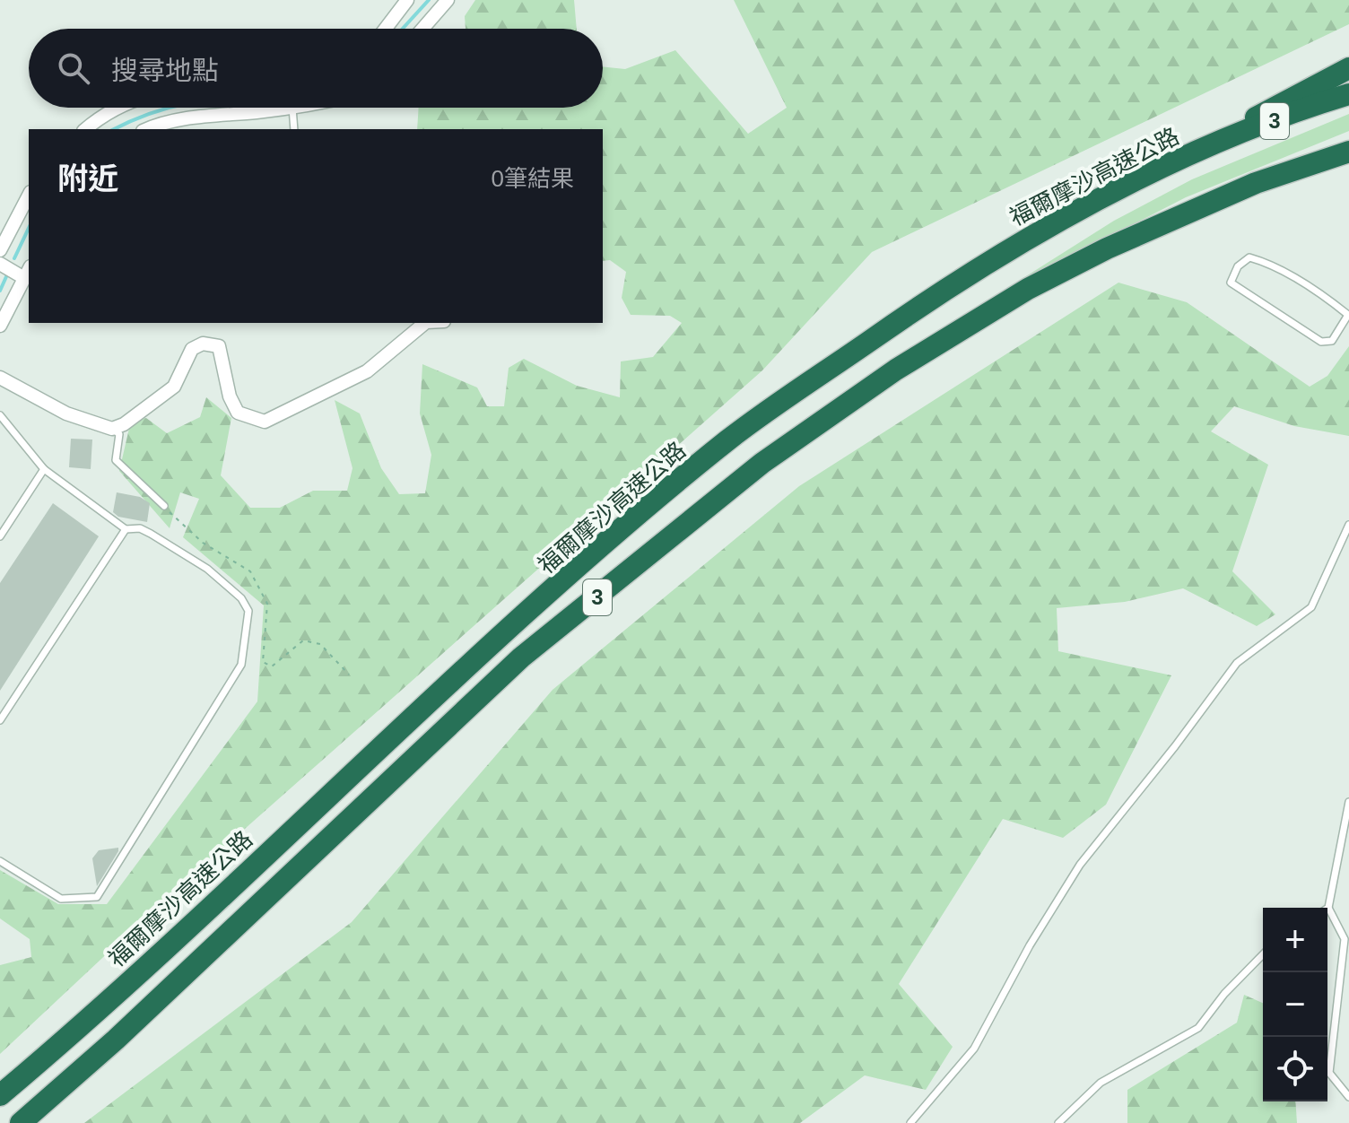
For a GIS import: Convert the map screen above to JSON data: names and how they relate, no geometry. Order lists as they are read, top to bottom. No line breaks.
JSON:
{"streets":{"highway":["3","福爾摩沙高速公路"]},"page":{"search":"搜尋地點","heading":["附近","0筆結果"],"map_buttons":["+","−"]}}
